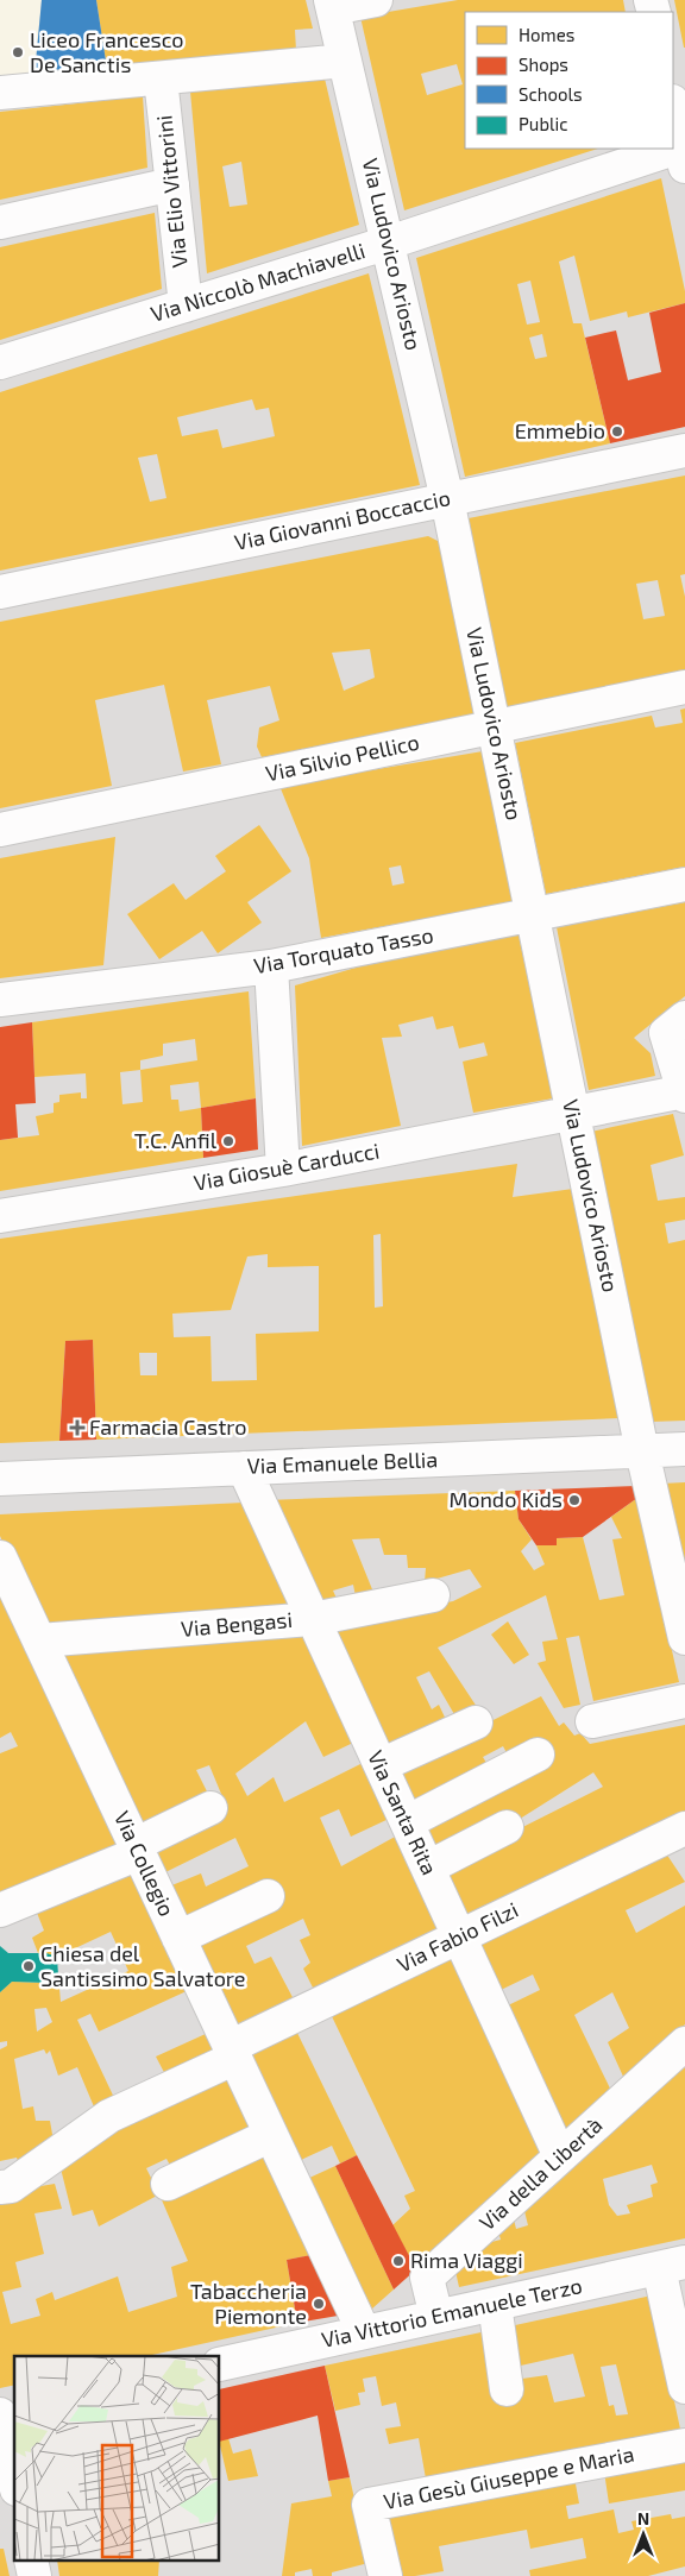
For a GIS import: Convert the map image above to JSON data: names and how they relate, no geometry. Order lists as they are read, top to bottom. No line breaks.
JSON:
{"streets":{"street":["Via Elio Vittorini","Via Ludovico Ariosto","Via Niccolò Machiavelli","Via Giovanni Boccaccio","Via Silvio Pellico","Via Torquato Tasso","Via Giosuè Carducci","Via Emanuele Bellia","Via Bengasi","Via Santa Rita","Via Collegio","Via Fabio Filzi","Via della Libertà","Via Vittorio Emanuele Terzo","Via Gesù Giuseppe e Maria"]},"crossings":[["Via Elio Vittorini","Via Niccolò Machiavelli"],["Via Ludovico Ariosto","Via Niccolò Machiavelli"],["Via Ludovico Ariosto","Via Giovanni Boccaccio"],["Via Ludovico Ariosto","Via Silvio Pellico"],["Via Ludovico Ariosto","Via Torquato Tasso"],["Via Ludovico Ariosto","Via Giosuè Carducci"],["Via Ludovico Ariosto","Via Emanuele Bellia"],["Via Emanuele Bellia","Via Santa Rita"],["Via Bengasi","Via Santa Rita"],["Via Bengasi","Via Collegio"],["Via Santa Rita","Via Fabio Filzi"],["Via Santa Rita","Via della Libertà"],["Via Collegio","Via Fabio Filzi"],["Via Collegio","Via Vittorio Emanuele Terzo"],["Via della Libertà","Via Vittorio Emanuele Terzo"]],"places":{"other":["Liceo Francesco De Sanctis","Emmebio","T.C. Anfil","Mondo Kids","Chiesa del Santissimo Salvatore","Rima Viaggi","Tabaccheria Piemonte"],"health":["Farmacia Castro"]},"legend":["Homes","Shops","Schools","Public"],"north":"top"}
